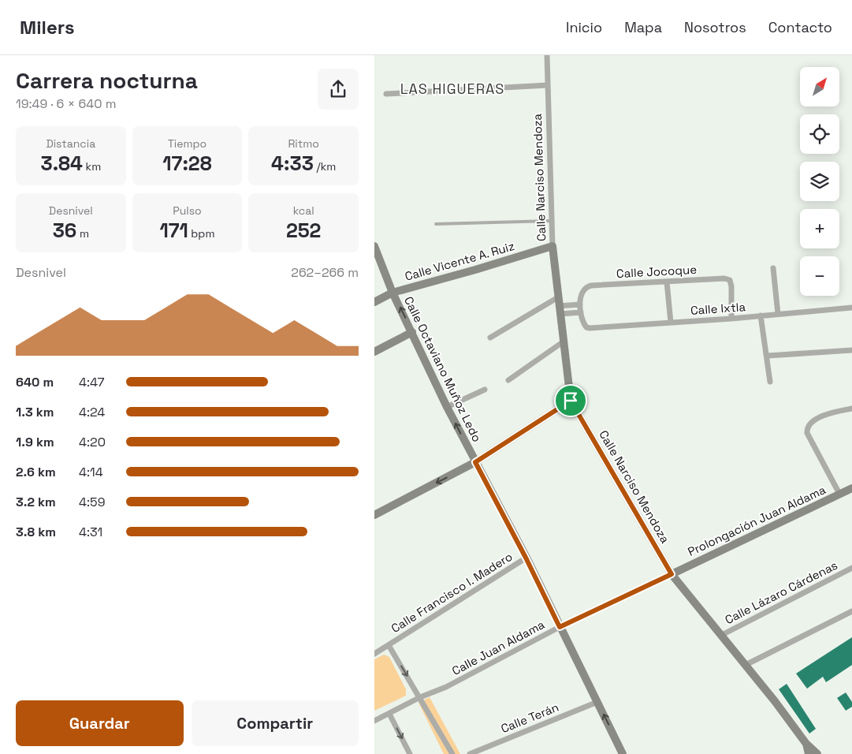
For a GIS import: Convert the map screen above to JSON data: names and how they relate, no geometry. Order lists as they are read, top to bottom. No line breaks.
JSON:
{"streets":{"street":["Calle Narciso Mendoza","Calle Vicente A. Ruiz","Calle Jocoque","Calle Ixtla","Calle Octaviano Muñoz Ledo","Prolongación Juan Aldama","Calle Francisco I. Madero","Calle Lázaro Cárdenas","Calle Juan Aldama","Calle Terán"]},"crossings":[["Calle Narciso Mendoza","Calle Vicente A. Ruiz"],["Calle Narciso Mendoza","Prolongación Juan Aldama"],["Calle Narciso Mendoza","Calle Lázaro Cárdenas"],["Calle Narciso Mendoza","Calle Juan Aldama"],["Calle Vicente A. Ruiz","Calle Octaviano Muñoz Ledo"],["Calle Jocoque","Calle Ixtla"],["Calle Octaviano Muñoz Ledo","Calle Francisco I. Madero"],["Calle Octaviano Muñoz Ledo","Calle Juan Aldama"],["Calle Octaviano Muñoz Ledo","Calle Terán"],["Prolongación Juan Aldama","Calle Juan Aldama"]],"districts":["LAS HIGUERAS"],"north":"top right","page":{"header":"Milers","nav":["Inicio","Mapa","Nosotros","Contacto"],"heading":["Carrera nocturna","19:49 · 6 × 640 m"],"map_buttons":["+","−"],"stats":[["Distancia","3.84 km"],["Tiempo","17:28"],["Ritmo","4:33 /km"],["Desnivel","36 m"],["Pulso","171 bpm"],["kcal","252"]],"chart":["Desnivel","262–266 m"],"list":[{"name":"640 m","note":"4:47"},{"name":"1.3 km","note":"4:24"},{"name":"1.9 km","note":"4:20"},{"name":"2.6 km","note":"4:14"},{"name":"3.2 km","note":"4:59"},{"name":"3.8 km","note":"4:31"}],"buttons":["Guardar","Compartir"]}}
